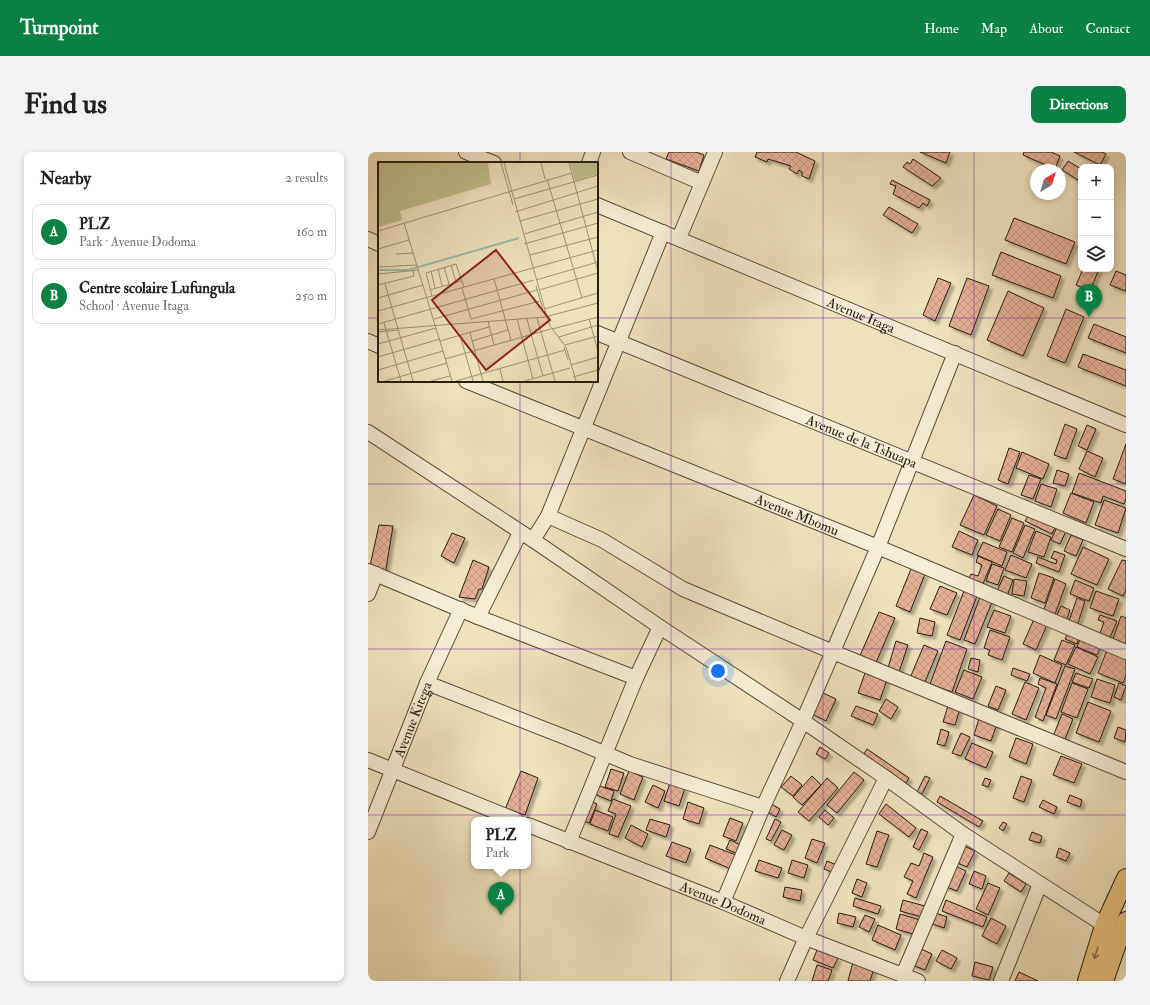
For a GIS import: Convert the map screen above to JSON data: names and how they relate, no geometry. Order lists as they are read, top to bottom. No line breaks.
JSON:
{"streets":{"street":["Avenue Itaga","Avenue de la Tshuapa","Avenue Mbomu","Avenue Kitega","Avenue Dodoma"]},"north":"top right","page":{"header":"Turnpoint","nav":["Home","Map","About","Contact"],"buttons":"Directions","title":"Find us","heading":["Nearby","2 results"],"map_buttons":["+","−"],"list":[{"mark":"A","name":"PLZ","note":"Park · Avenue Dodoma","value":"160 m"},{"mark":"B","name":"Centre scolaire Lufungula","note":"School · Avenue Itaga","value":"250 m"}],"pins":["B","A"],"popup":["PLZ","Park"]}}
